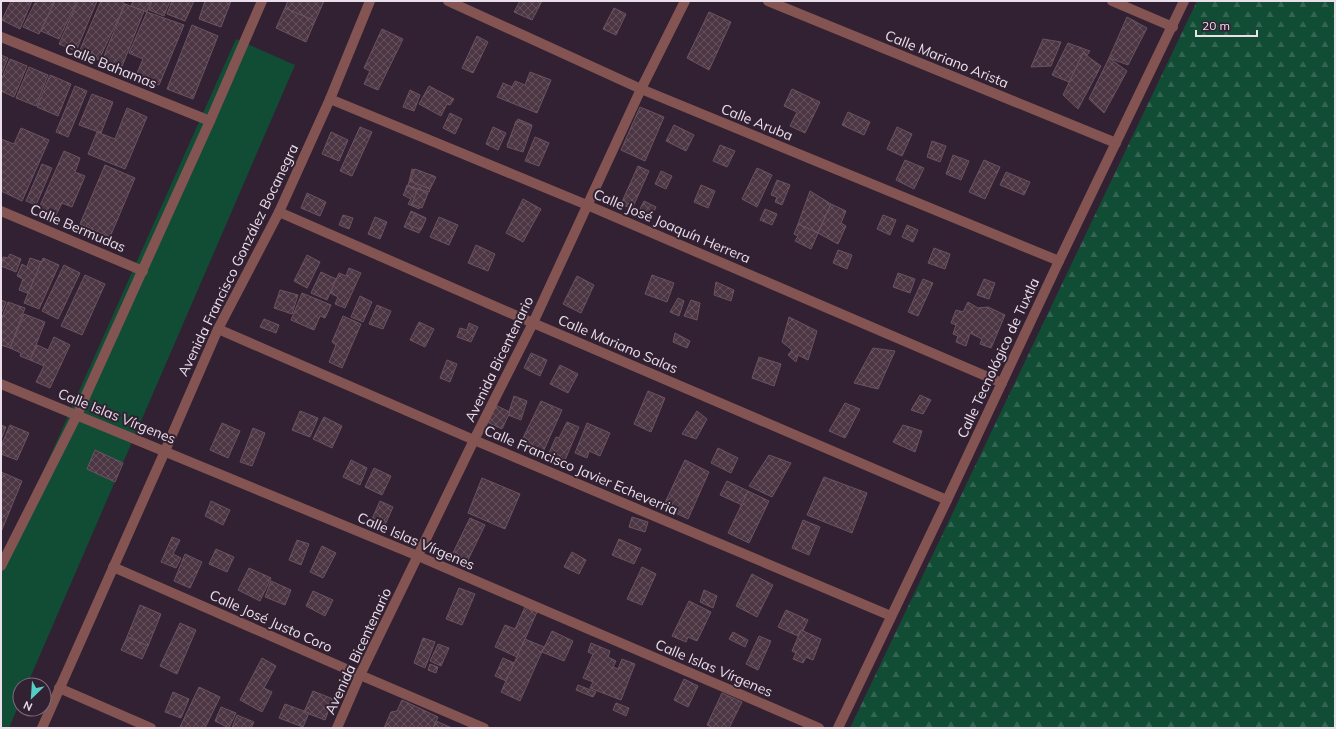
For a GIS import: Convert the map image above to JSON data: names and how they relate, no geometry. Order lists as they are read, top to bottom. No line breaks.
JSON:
{"streets":{"street":["Calle Mariano Arista","Calle Bahamas","Calle Aruba","Calle José Joaquín Herrera","Calle Bermudas","Avenida Francisco González Bocanegra","Calle Mariano Salas","Calle Tecnológico de Tuxtla","Avenida Bicentenario","Calle Islas Vírgenes","Calle Francisco Javier Echeverria","Calle José Justo Coro"]},"crossings":[["Calle Mariano Arista","Calle Tecnológico de Tuxtla"],["Calle Aruba","Calle Tecnológico de Tuxtla"],["Calle Aruba","Avenida Bicentenario"],["Calle José Joaquín Herrera","Avenida Francisco González Bocanegra"],["Calle José Joaquín Herrera","Calle Tecnológico de Tuxtla"],["Calle José Joaquín Herrera","Avenida Bicentenario"],["Avenida Francisco González Bocanegra","Calle Mariano Salas"],["Avenida Francisco González Bocanegra","Calle Islas Vírgenes"],["Avenida Francisco González Bocanegra","Calle Francisco Javier Echeverria"],["Avenida Francisco González Bocanegra","Calle José Justo Coro"],["Calle Mariano Salas","Calle Tecnológico de Tuxtla"],["Calle Mariano Salas","Avenida Bicentenario"],["Calle Tecnológico de Tuxtla","Calle Francisco Javier Echeverria"],["Avenida Bicentenario","Calle Islas Vírgenes"],["Avenida Bicentenario","Calle Francisco Javier Echeverria"],["Avenida Bicentenario","Calle José Justo Coro"]],"scale_bar":"20 m","north":"bottom left"}
